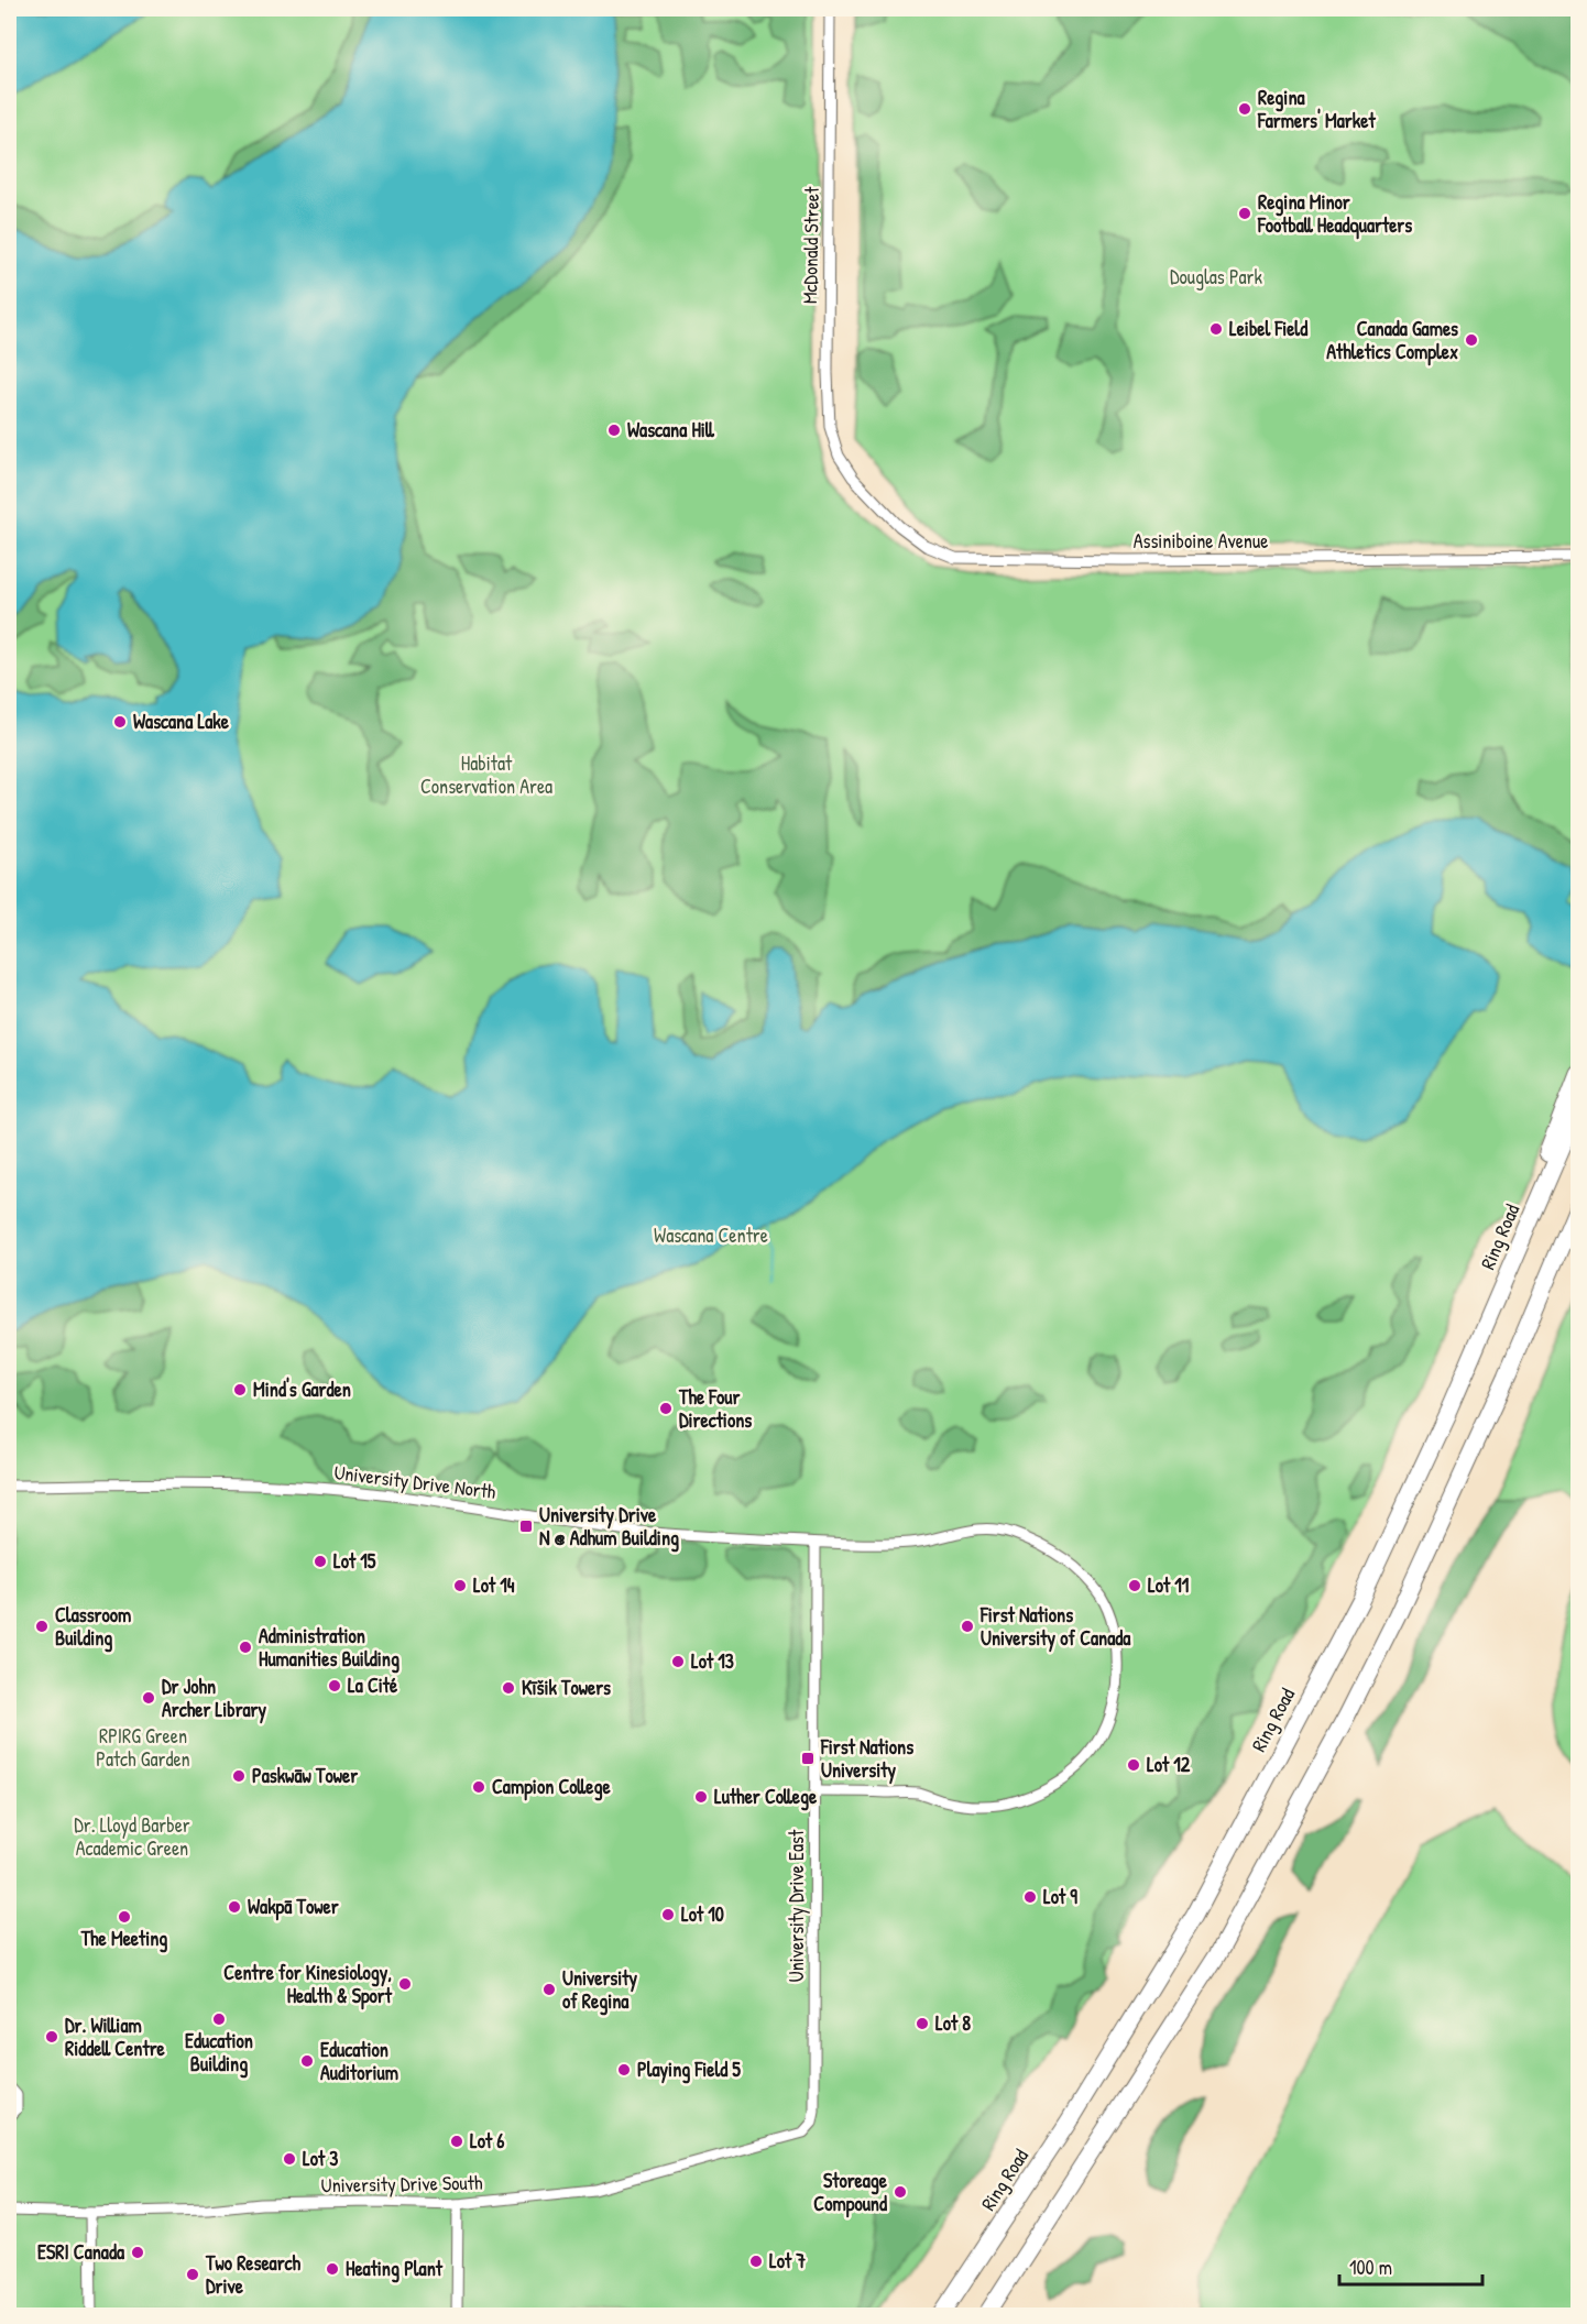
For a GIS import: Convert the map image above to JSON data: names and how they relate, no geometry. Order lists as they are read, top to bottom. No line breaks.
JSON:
{"streets":{"highway":["Ring Road"],"street":["McDonald Street","Assiniboine Avenue","University Drive North","University Drive East","University Drive South"]},"crossings":[["McDonald Street","Assiniboine Avenue"],["University Drive North","University Drive East"],["University Drive East","University Drive South"]],"parks":["Douglas Park","Habitat Conservation Area","Wascana Centre","RPIRG Green Patch Garden","Dr. Lloyd Barber Academic Green"],"places":{"other":["Regina Farmers' Market","Regina Minor Football Headquarters","Leibel Field","Canada Games Athletics Complex","Wascana Hill","Wascana Lake","Mind's Garden","The Four Directions","Lot 15","Lot 14","Lot 11","Classroom Building","First Nations University of Canada","Administration Humanities Building","Lot 13","La Cité","Kīšik Towers","Dr John Archer Library","Lot 12","Paskwāw Tower","Campion College","Luther College","Lot 9","Wakpā Tower","Lot 10","The Meeting","Centre for Kinesiology, Health & Sport","University of Regina","Education Building","Lot 8","Dr. William Riddell Centre","Education Auditorium","Playing Field 5","Lot 6","Lot 3","Storeage Compound","ESRI Canada","Lot 7","Heating Plant","Two Research Drive"],"transit":["University Drive N @ Adhum Building","First Nations University"]},"scale_bar":"100 m"}
